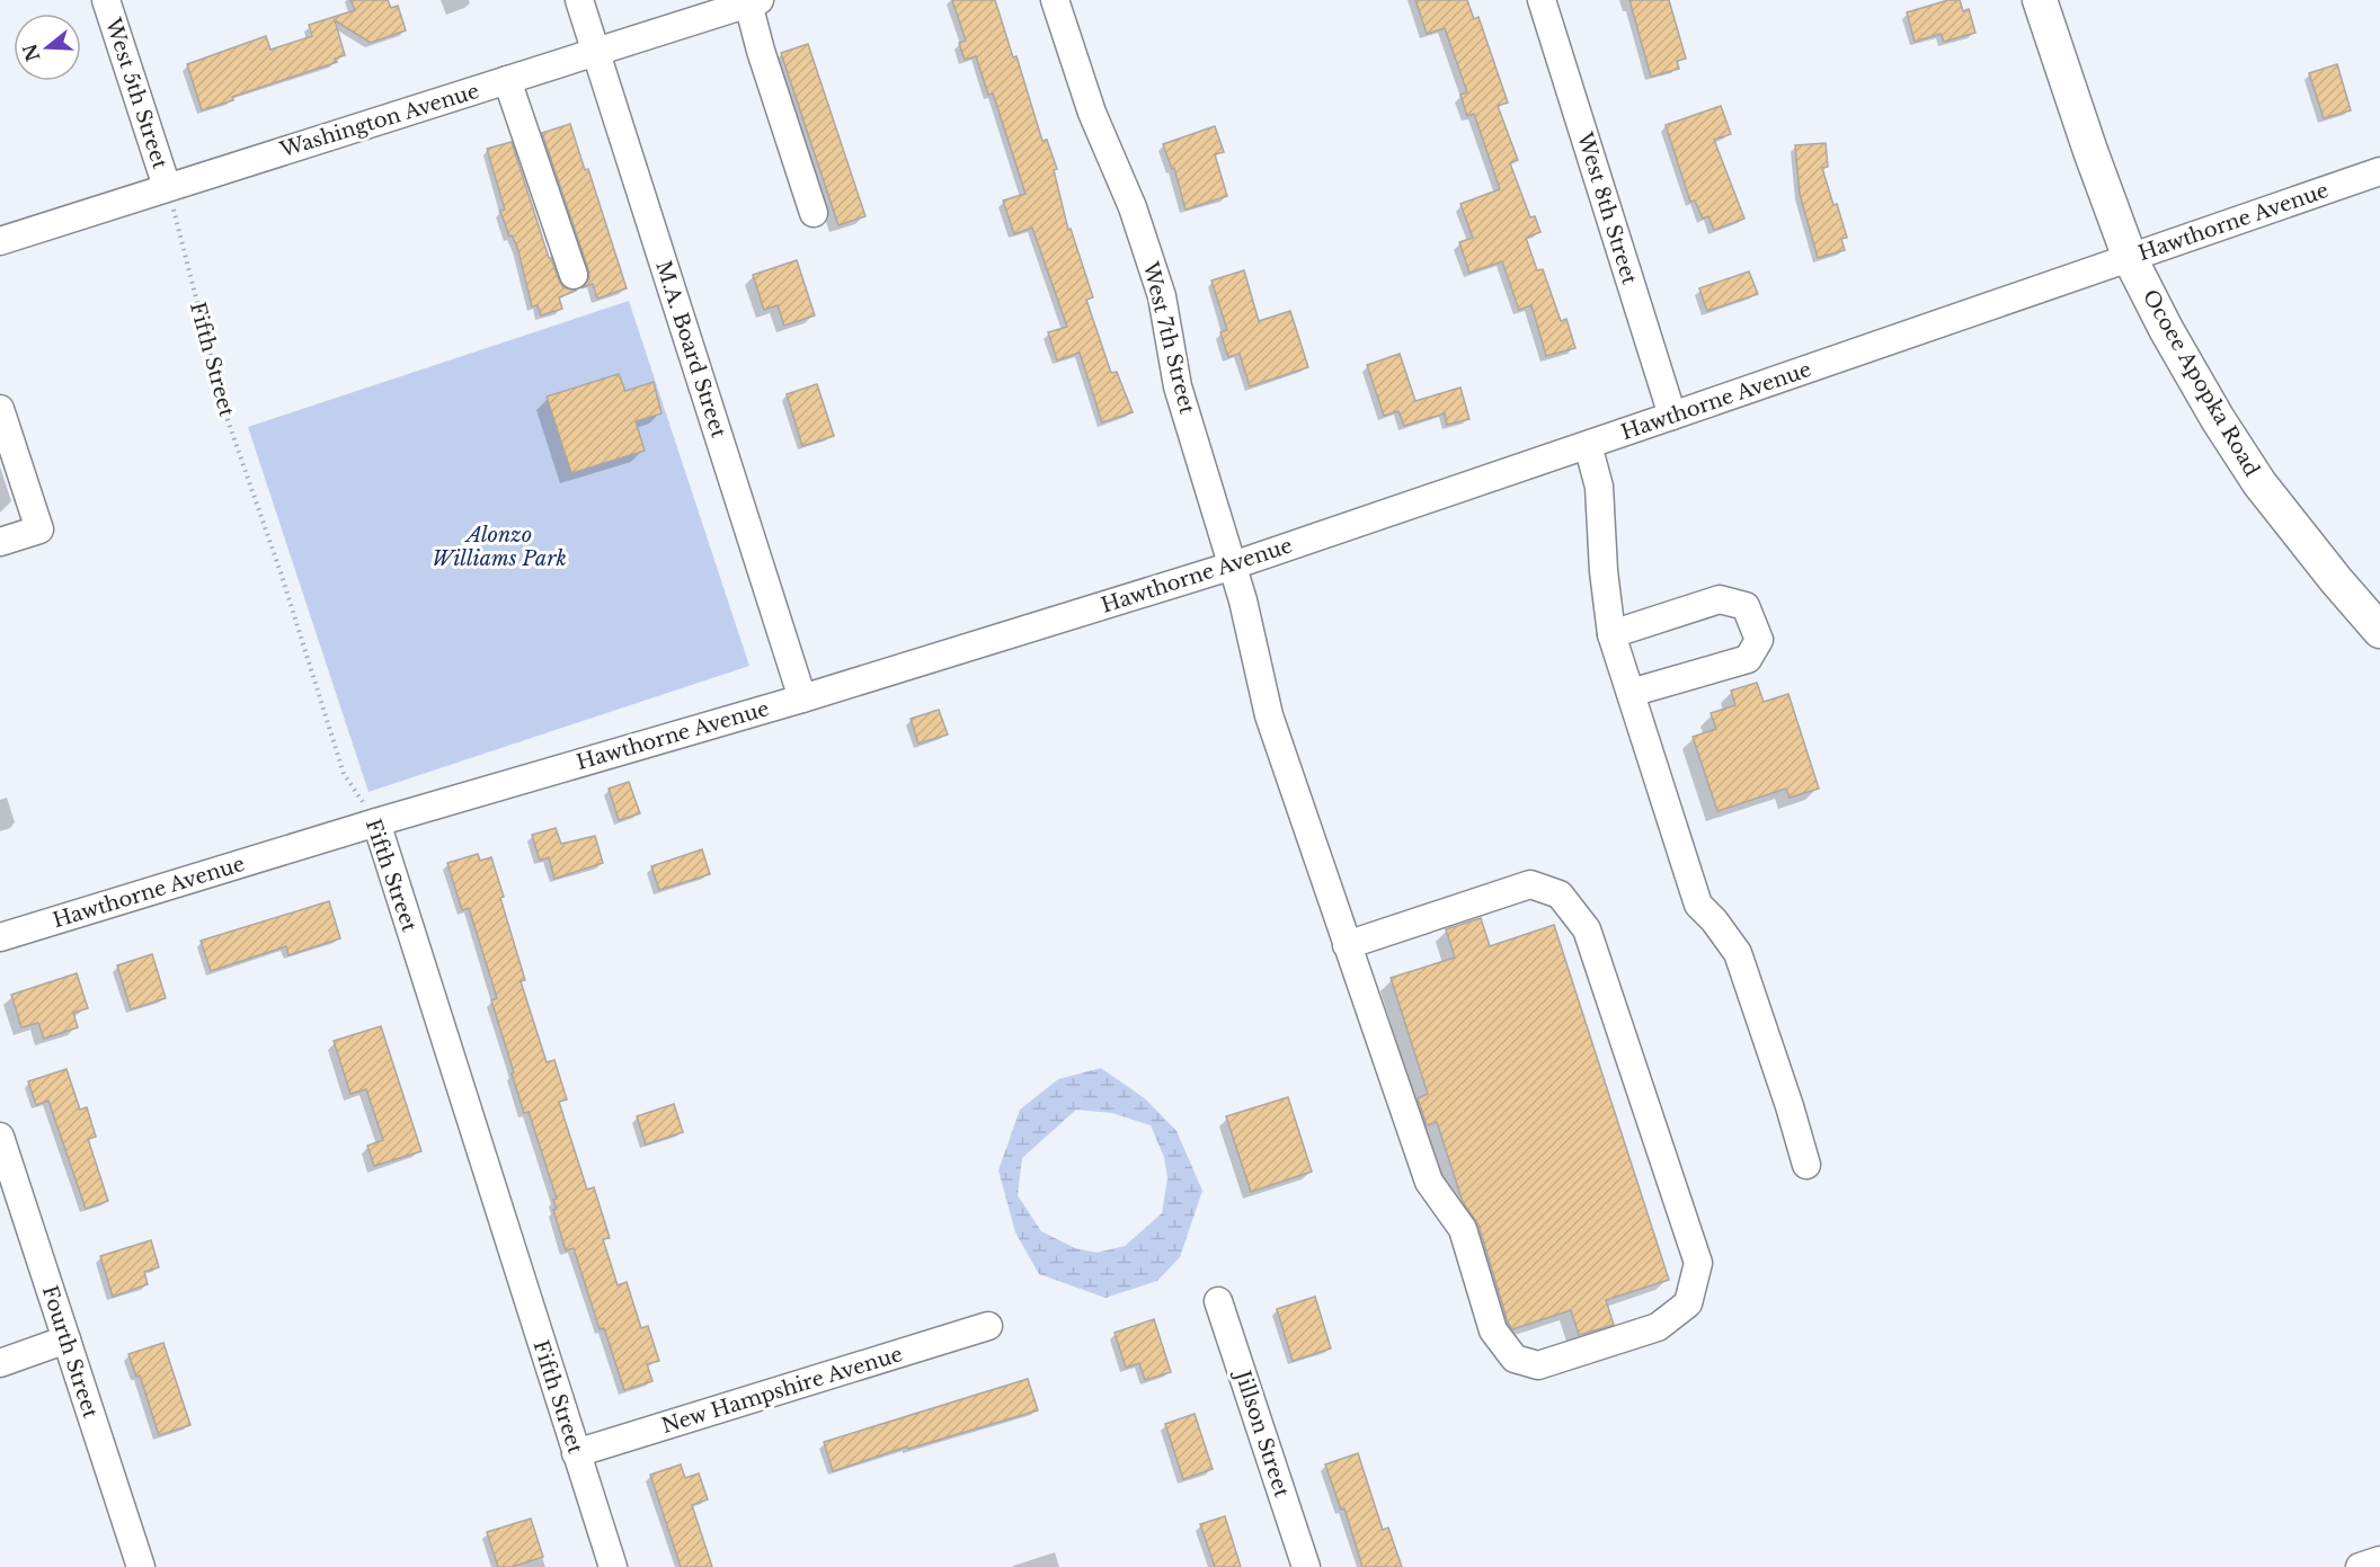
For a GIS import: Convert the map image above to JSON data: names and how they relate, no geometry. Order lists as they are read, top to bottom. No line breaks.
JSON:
{"streets":{"main road":["Ocoee Apopka Road"],"street":["West 5th Street","Washington Avenue","West 8th Street","Hawthorne Avenue","West 7th Street","M.A. Board Street","Fifth Street","Fourth Street","New Hampshire Avenue","Jillson Street"]},"crossings":[["West 5th Street","Washington Avenue"],["West 5th Street","Fifth Street"],["Washington Avenue","M.A. Board Street"],["Washington Avenue","Fifth Street"],["West 8th Street","Hawthorne Avenue"],["Hawthorne Avenue","West 7th Street"],["Hawthorne Avenue","M.A. Board Street"],["Hawthorne Avenue","Fifth Street"],["Hawthorne Avenue","Ocoee Apopka Road"],["Fifth Street","New Hampshire Avenue"]],"parks":["Alonzo Williams Park"],"north":"left"}
